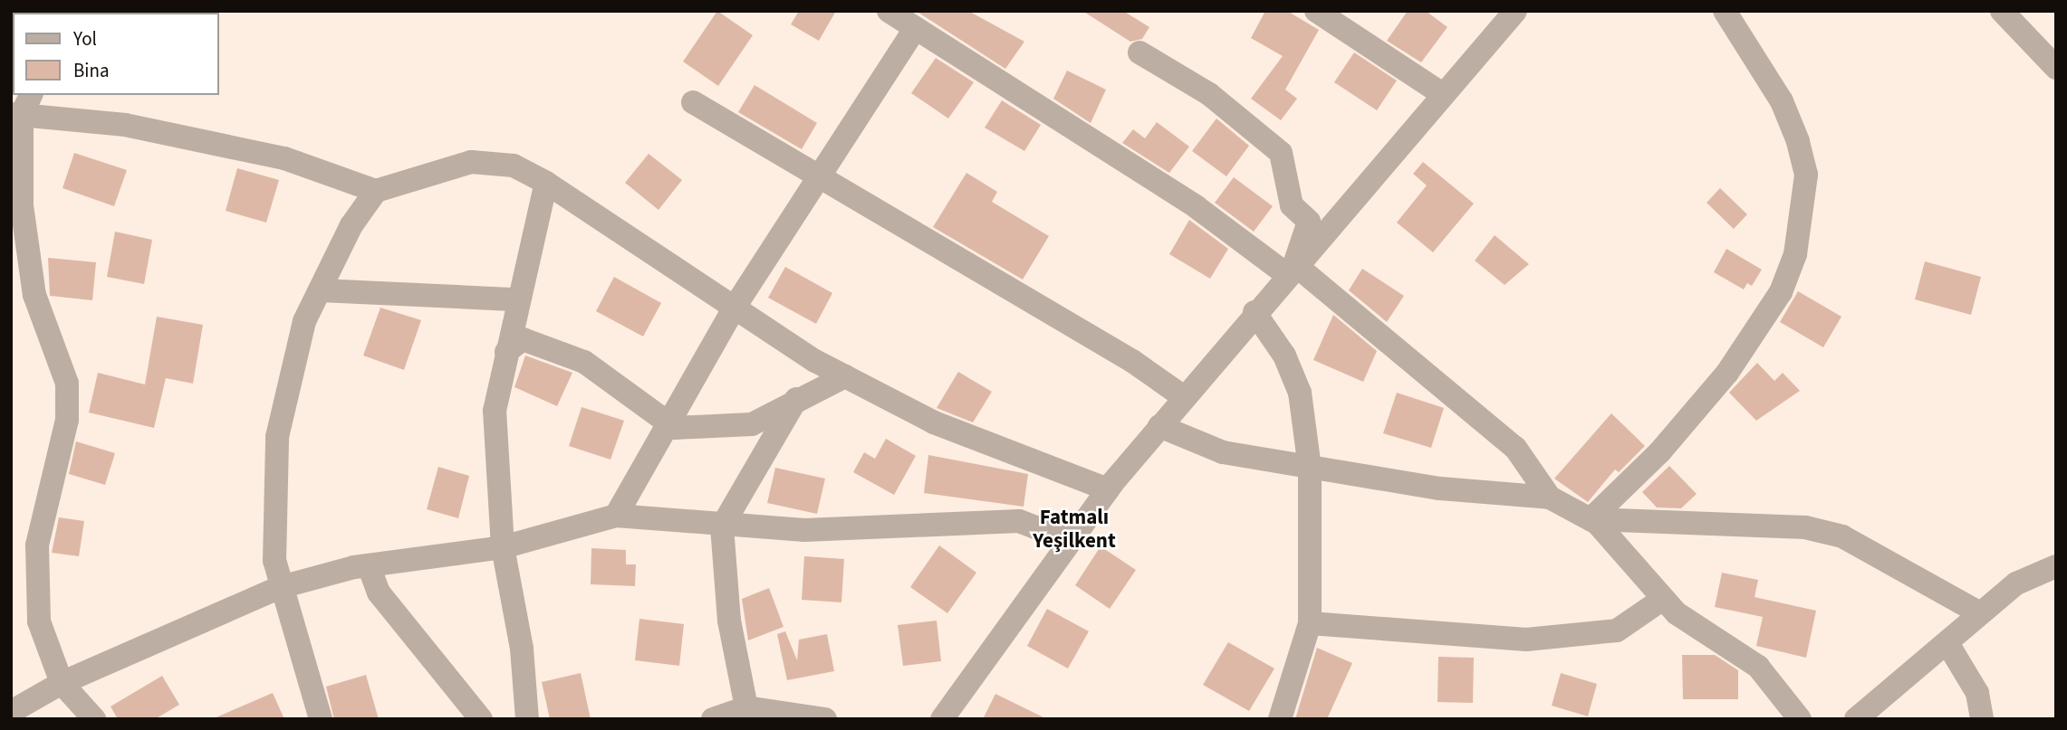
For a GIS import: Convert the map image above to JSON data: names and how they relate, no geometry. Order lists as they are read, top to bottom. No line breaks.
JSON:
{"districts":["Fatmalı Yeşilkent"],"legend":["Yol","Bina"]}
